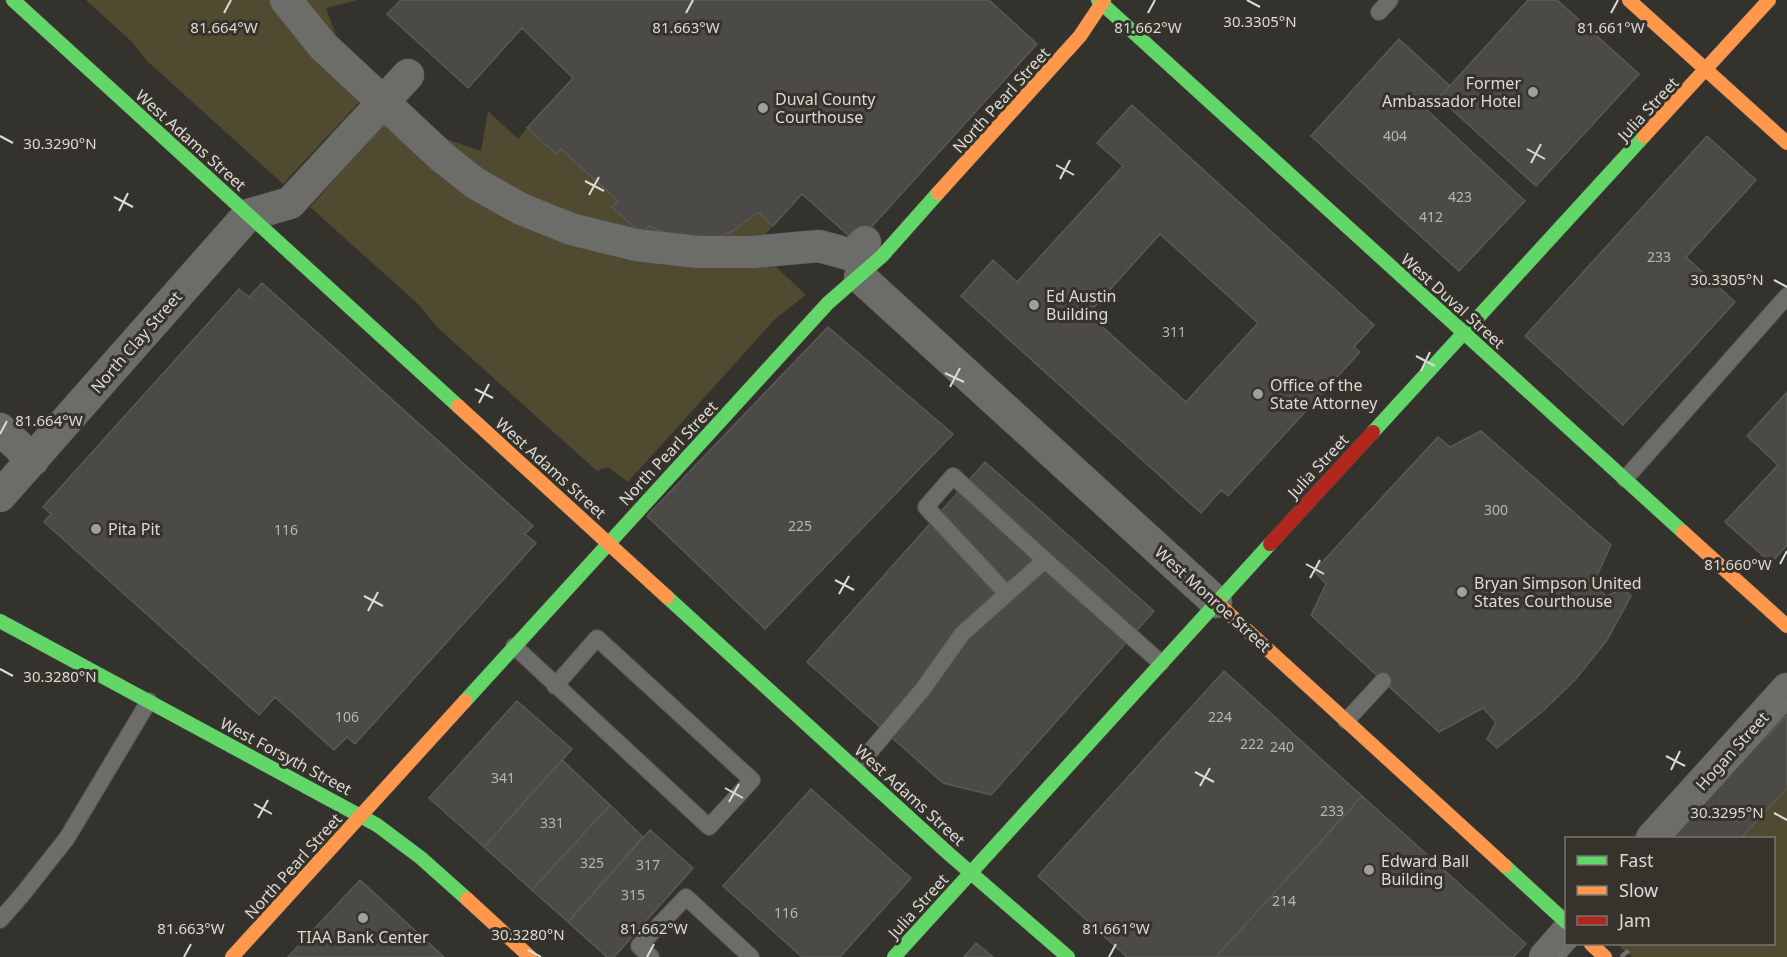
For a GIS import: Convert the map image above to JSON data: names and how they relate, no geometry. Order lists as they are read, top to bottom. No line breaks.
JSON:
{"streets":{"street":["North Pearl Street","Julia Street","West Adams Street","West Duval Street","North Clay Street","West Monroe Street","Hogan Street","West Forsyth Street"]},"crossings":[["North Pearl Street","West Adams Street"],["North Pearl Street","West Duval Street"],["North Pearl Street","West Monroe Street"],["North Pearl Street","West Forsyth Street"],["Julia Street","West Adams Street"],["Julia Street","West Duval Street"],["Julia Street","West Monroe Street"],["West Adams Street","North Clay Street"]],"places":["Former Ambassador Hotel","Duval County Courthouse","Ed Austin Building","Office of the State Attorney","Pita Pit","Bryan Simpson United States Courthouse","Edward Ball Building","TIAA Bank Center"],"house_numbers":["404","423","412","233","311","300","225","116","106","224","222","240","341","233","331","325","317","315","214","116"],"legend":["Fast","Slow","Jam"],"coordinates":["30.3305°N","81.664°W","81.663°W","81.662°W","81.661°W","30.3290°N","81.660°W","30.3280°N","30.3295°N"]}
